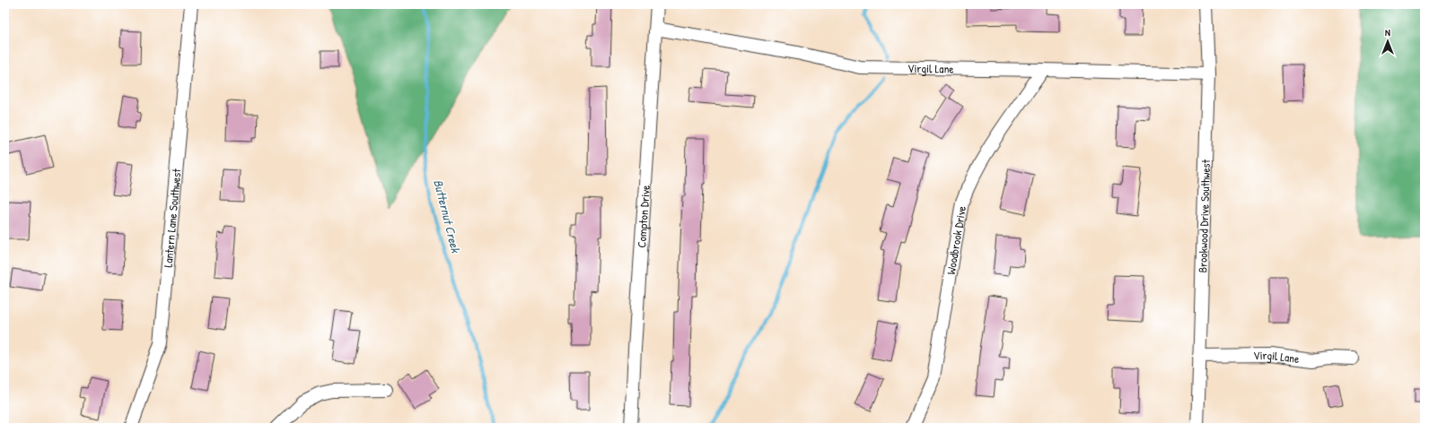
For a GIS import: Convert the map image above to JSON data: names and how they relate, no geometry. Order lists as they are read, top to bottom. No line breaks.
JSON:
{"streets":{"street":["Virgil Lane","Compton Drive","Brookwood Drive Southwest","Lantern Lane Southwest","Woodbrook Drive"]},"crossings":[["Virgil Lane","Compton Drive"],["Virgil Lane","Brookwood Drive Southwest"],["Virgil Lane","Woodbrook Drive"]],"water":["Butternut Creek"],"north":"top"}
